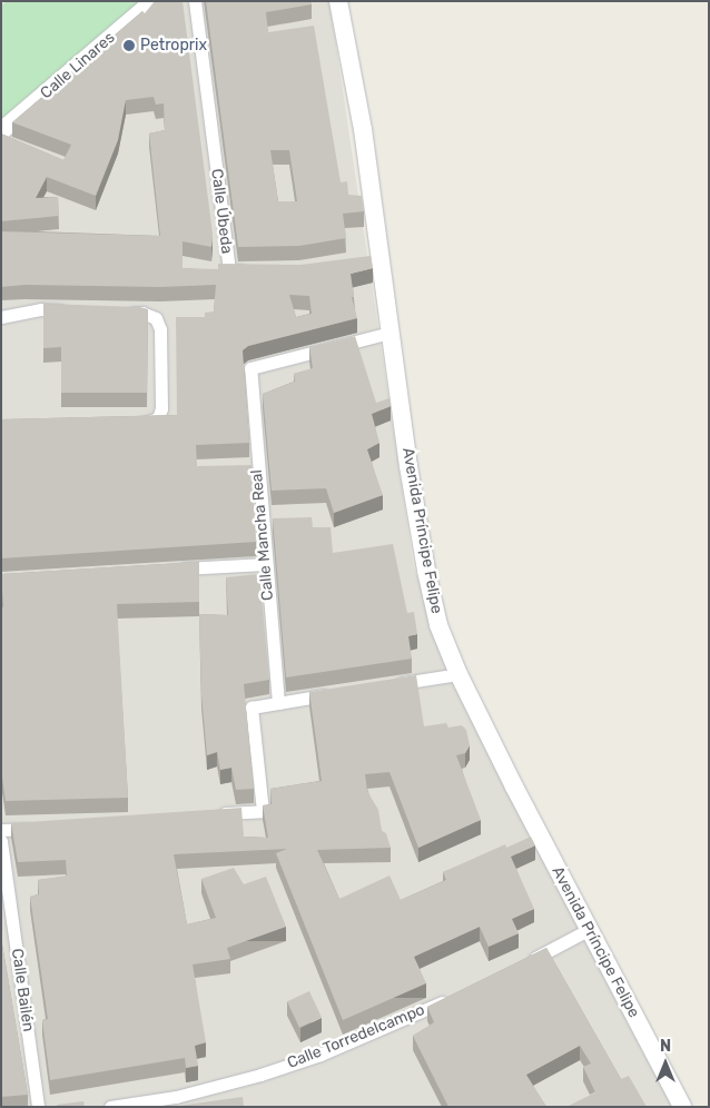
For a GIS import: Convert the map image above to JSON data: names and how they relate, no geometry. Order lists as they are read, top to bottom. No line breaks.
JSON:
{"streets":{"main road":["Calle Linares","Avenida Príncipe Felipe"],"street":["Calle Úbeda","Calle Mancha Real","Calle Bailén","Calle Torredelcampo"]},"crossings":[["Avenida Príncipe Felipe","Calle Mancha Real"]],"places":["Petroprix"],"north":"top"}
